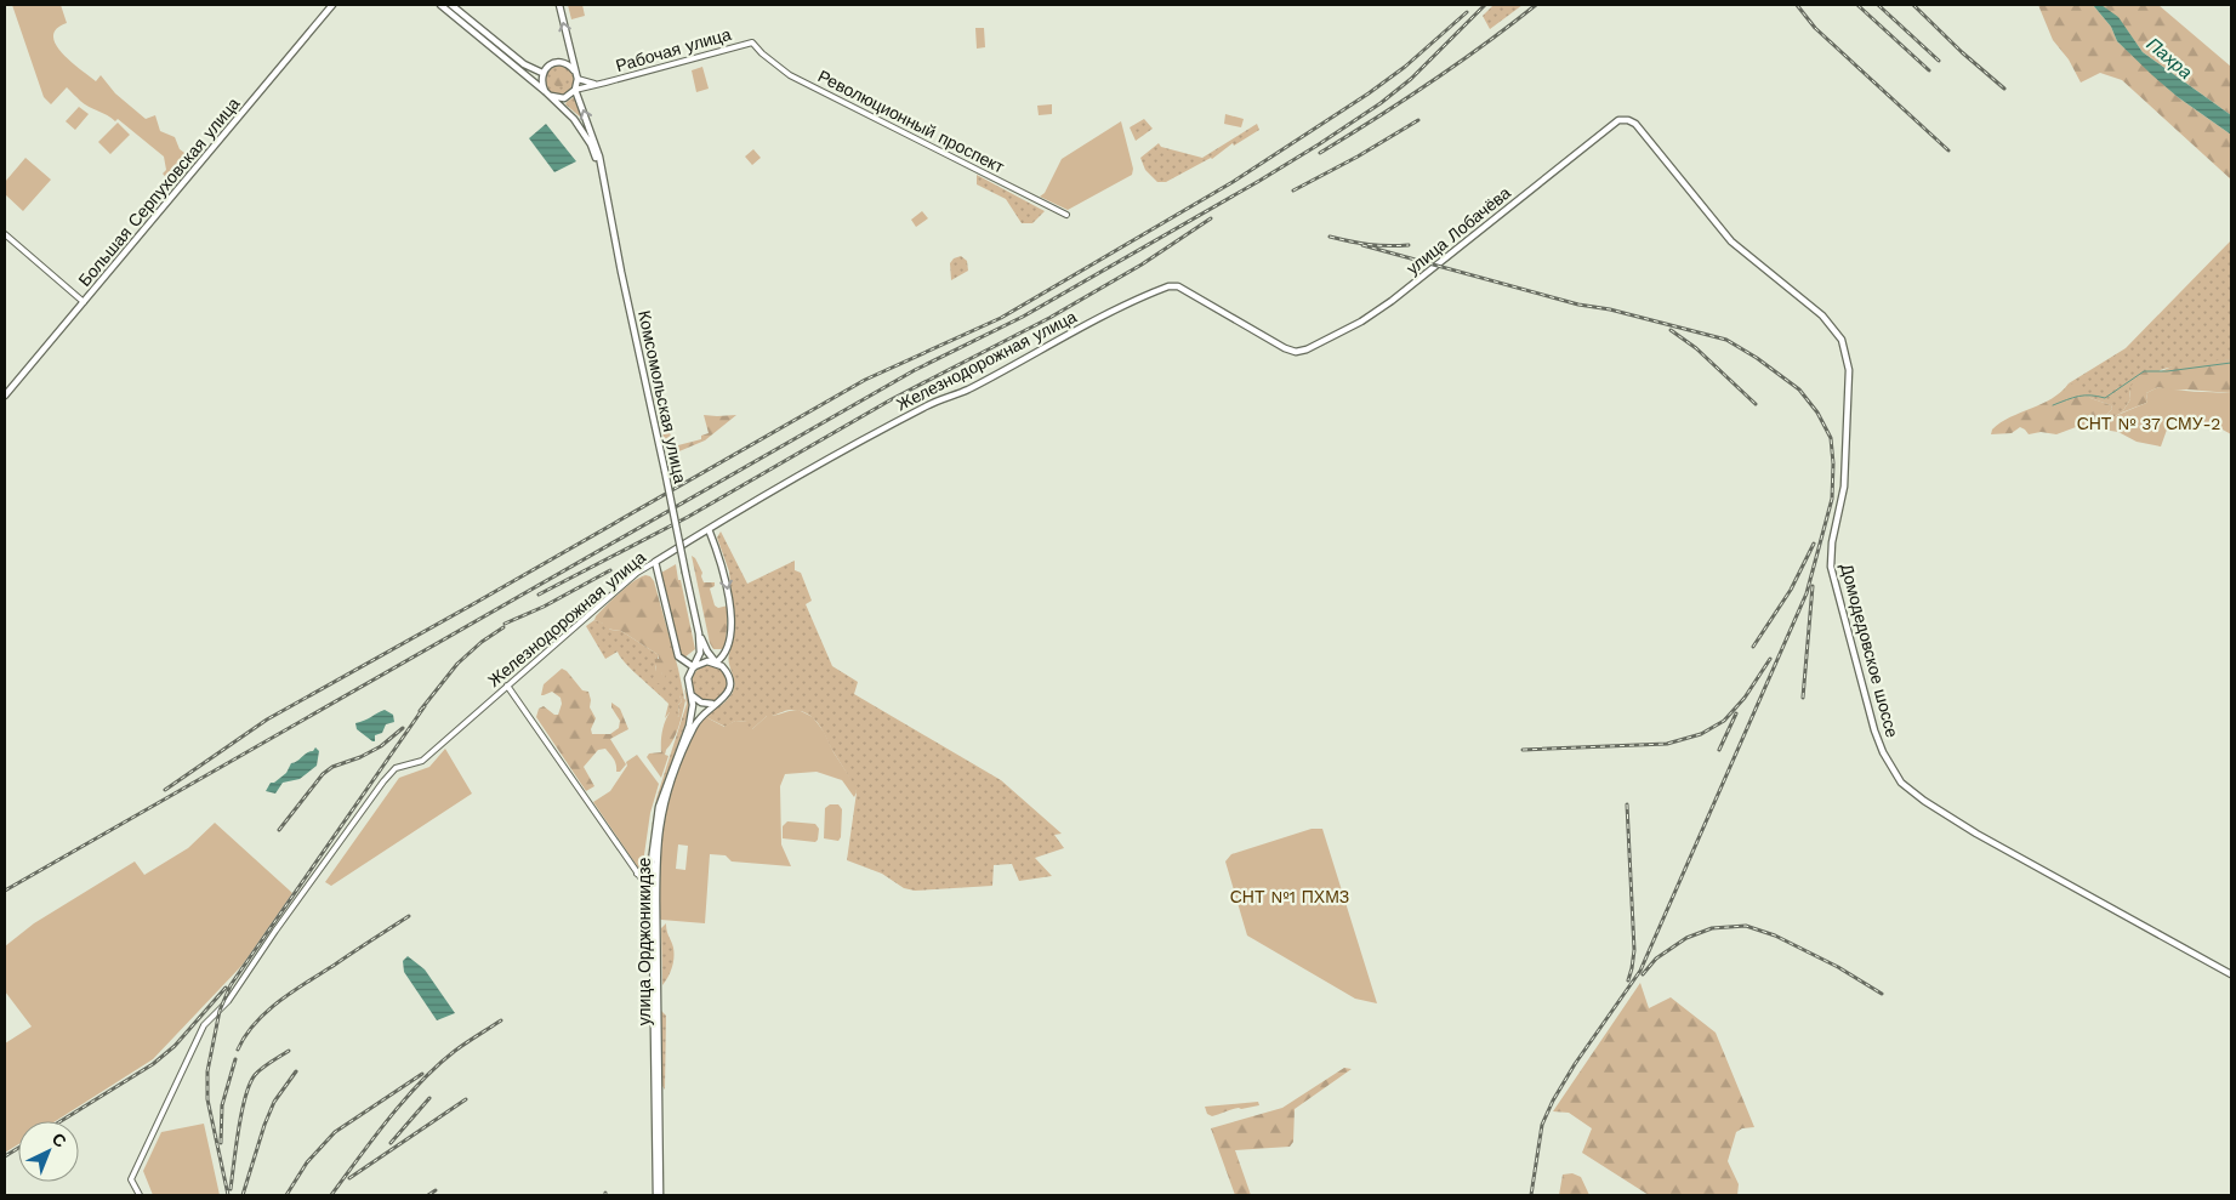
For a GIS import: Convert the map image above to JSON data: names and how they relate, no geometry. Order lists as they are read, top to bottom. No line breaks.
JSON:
{"streets":{"main road":["Большая Серпуховская улица","улица Лобачёва","Железнодорожная улица","Комсомольская улица","Домодедовское шоссе","улица Орджоникидзе"],"street":["Рабочая улица","Революционный проспект"]},"crossings":[["Рабочая улица","Революционный проспект"],["Рабочая улица","Комсомольская улица"],["улица Лобачёва","Железнодорожная улица"],["улица Лобачёва","Домодедовское шоссе"],["Железнодорожная улица","улица Орджоникидзе"],["Комсомольская улица","улица Орджоникидзе"]],"water":["Пахра"],"parks":["СНТ № 37 СМУ-2","СНТ №1 ПХМЗ"],"north":"top right"}
